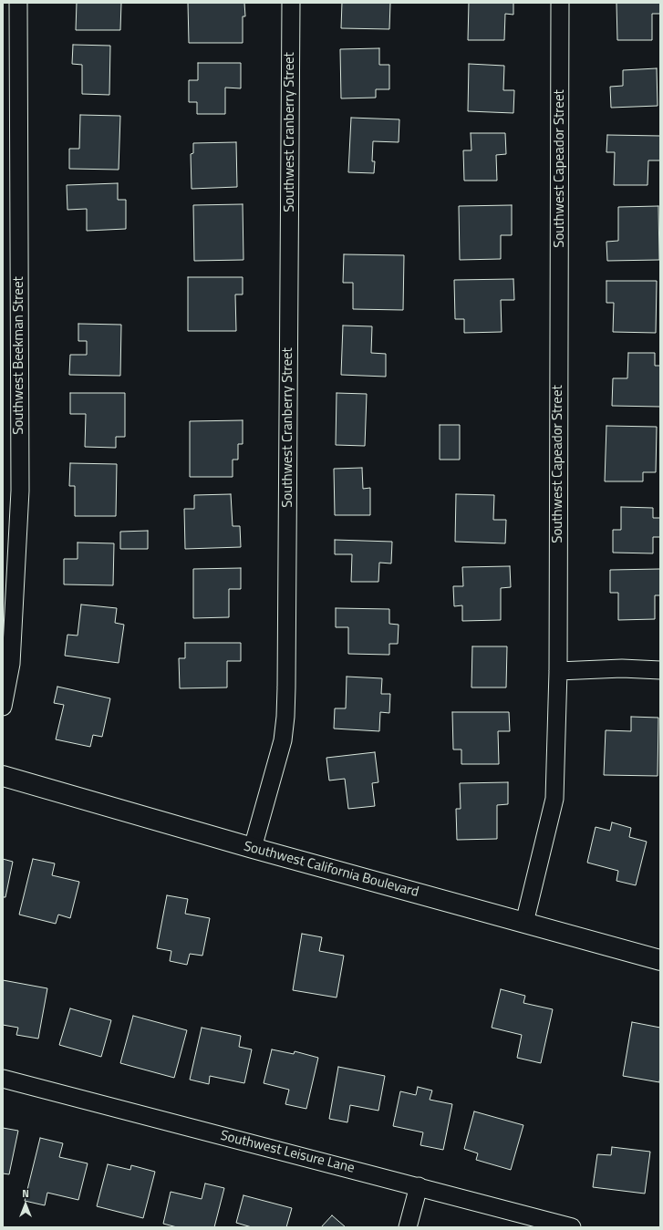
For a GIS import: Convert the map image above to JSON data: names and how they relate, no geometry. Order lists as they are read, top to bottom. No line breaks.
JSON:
{"streets":{"street":["Southwest Cranberry Street","Southwest Capeador Street","Southwest Beekman Street","Southwest California Boulevard","Southwest Leisure Lane"]},"crossings":[["Southwest Cranberry Street","Southwest California Boulevard"],["Southwest Capeador Street","Southwest California Boulevard"]],"north":"top"}
